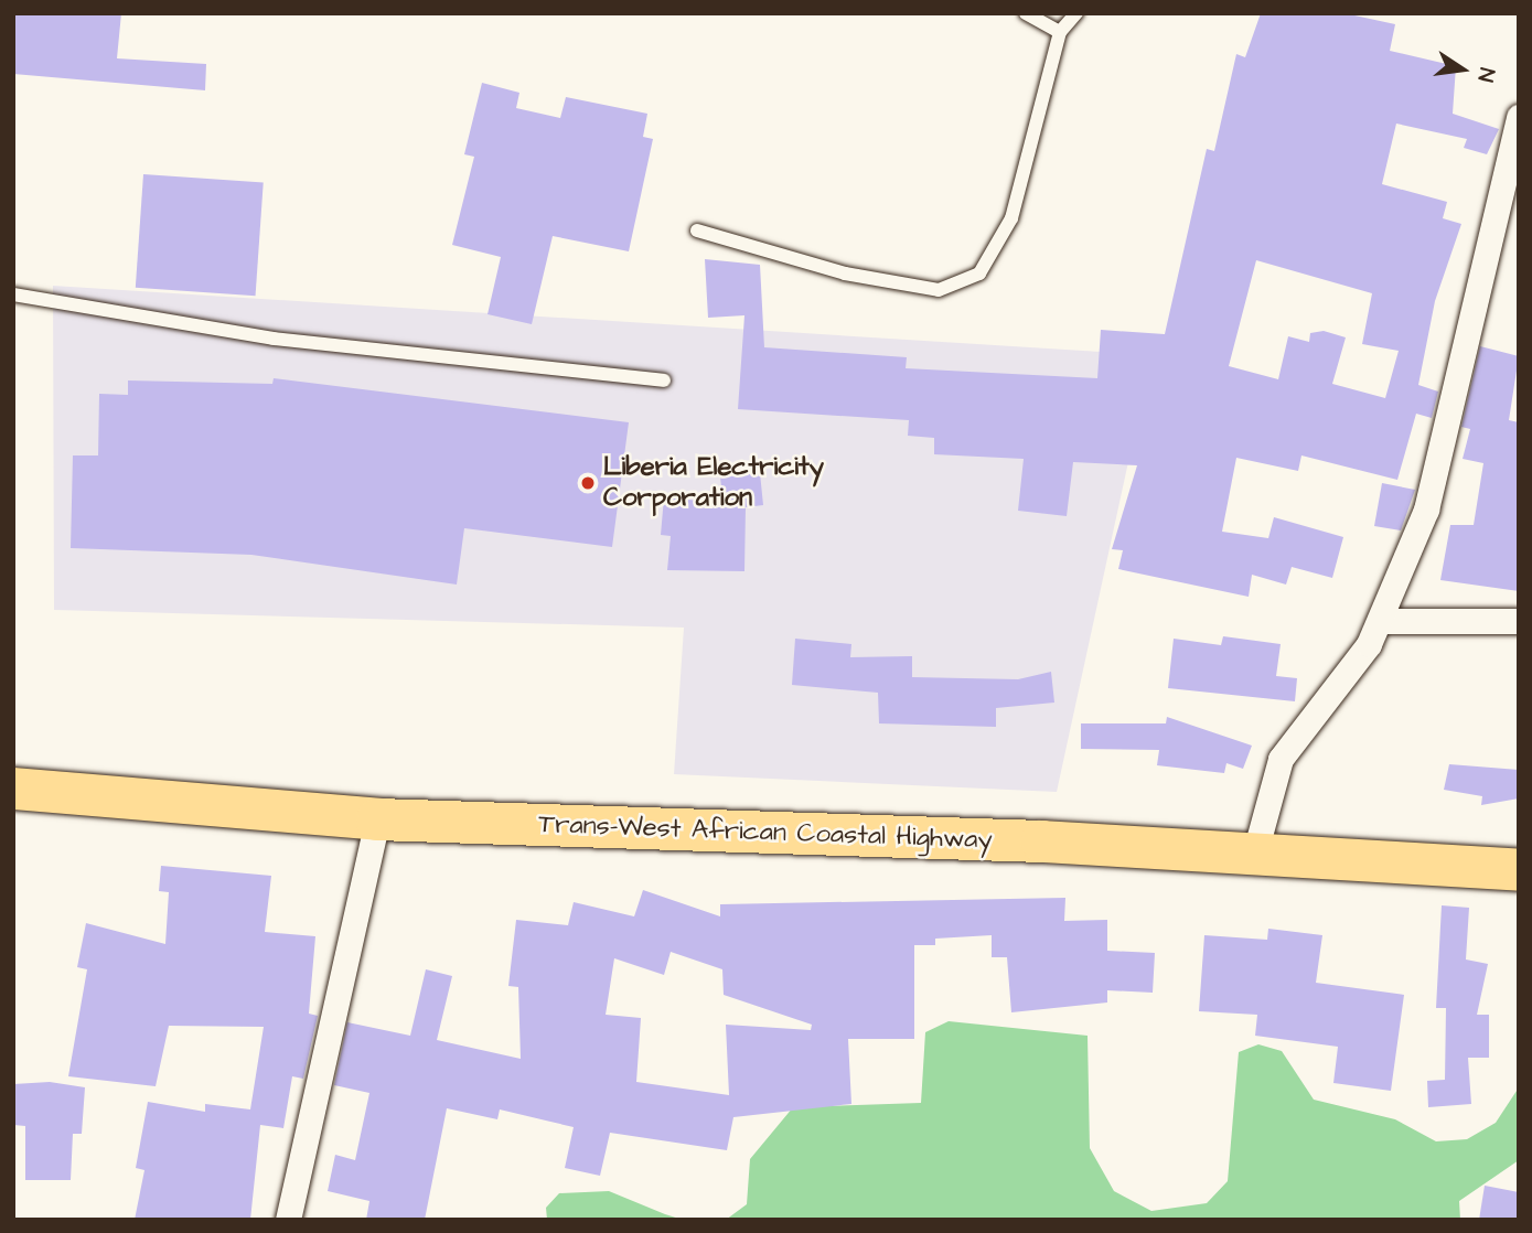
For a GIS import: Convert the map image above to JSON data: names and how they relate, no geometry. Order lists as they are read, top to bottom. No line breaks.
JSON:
{"streets":{"highway":["Trans-West African Coastal Highway"]},"places":["Liberia Electricity Corporation"],"north":"right"}
